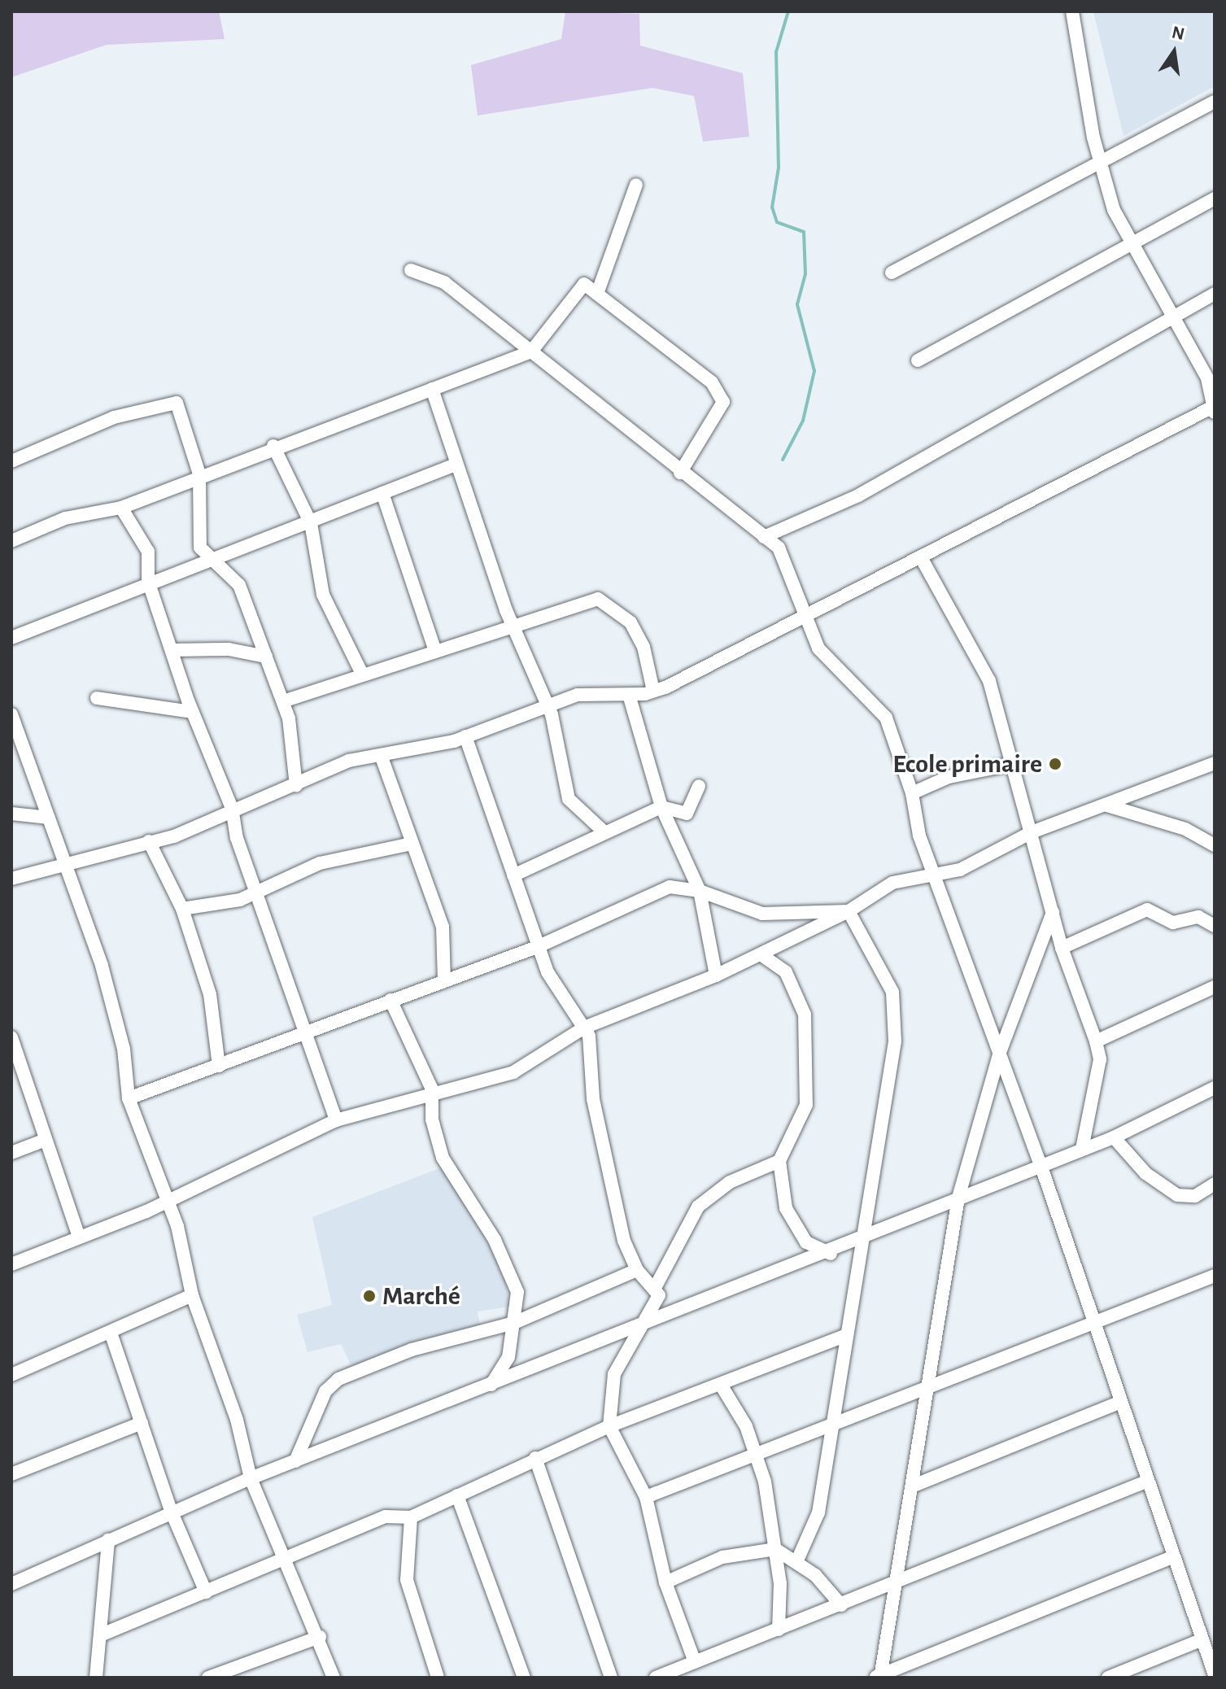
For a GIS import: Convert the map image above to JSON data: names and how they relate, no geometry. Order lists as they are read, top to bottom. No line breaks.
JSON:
{"places":["Ecole primaire","Marché"],"north":"top"}
